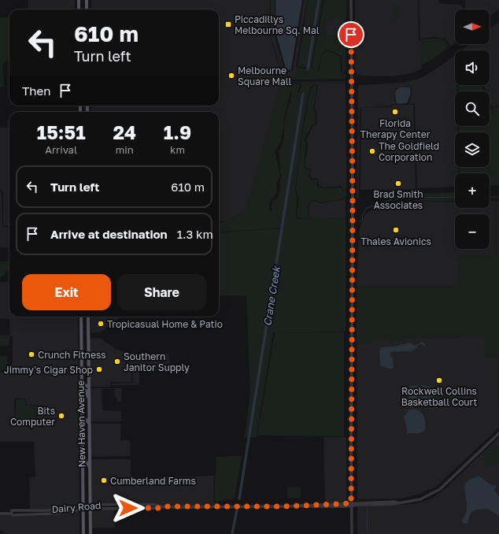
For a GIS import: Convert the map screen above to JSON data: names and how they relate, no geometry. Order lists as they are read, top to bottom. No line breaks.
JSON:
{"streets":{"main road":["New Haven Avenue"],"street":["Dairy Road"]},"crossings":[["New Haven Avenue","Dairy Road"]],"water":["Crane Creek"],"places":{"transit":["Piccadillys Melbourne Sq. Mal"],"other":["Melbourne Square Mall","Florida Therapy Center","The Goldfield Corporation","Brad Smith Associates","Thales Avionics","Tropicasual Home & Patio","Crunch Fitness","Southern Janitor Supply","Jimmy's Cigar Shop","Rockwell Collins Basketball Court","Bits Computer","Cumberland Farms"]},"north":"right","page":{"map_buttons":["+","−"],"turn":["610 m","Turn left"],"then":"Then","eta":["15:51","Arrival","24","min","1.9","km"],"list":[{"name":"Turn left","value":"610 m"},{"name":"Arrive at destination","value":"1.3 km"}],"buttons":["Exit","Share"]}}
